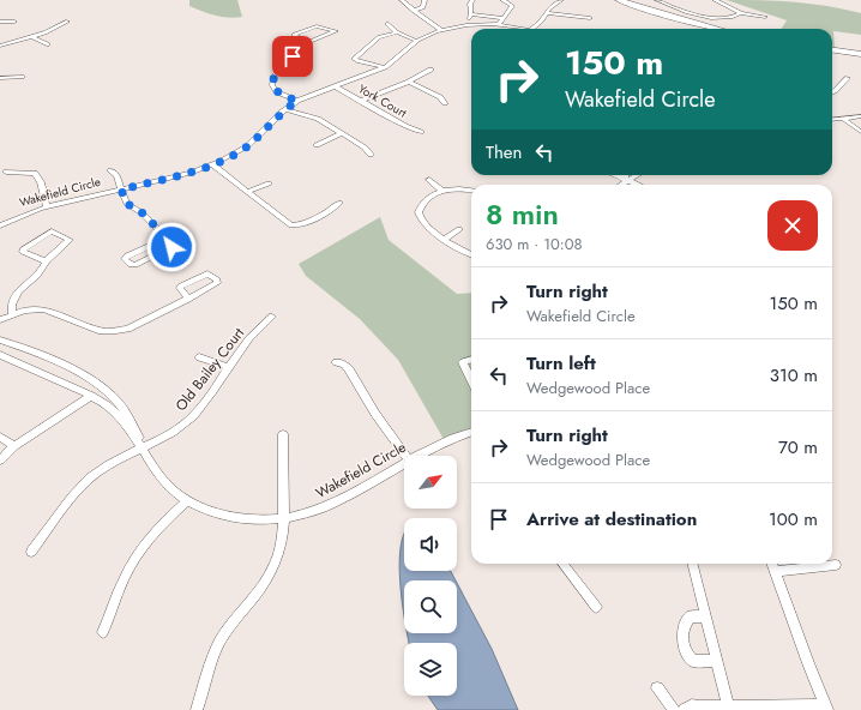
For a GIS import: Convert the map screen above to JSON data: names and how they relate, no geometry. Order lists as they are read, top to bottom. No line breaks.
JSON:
{"streets":{"street":["York Court","Wakefield Circle","Old Bailey Court"]},"crossings":[["York Court","Wakefield Circle"],["Wakefield Circle","Old Bailey Court"]],"north":"top right","page":{"turn":["150 m","Wakefield Circle"],"then":"Then","heading":["8 min","630 m · 10:08"],"list":[{"name":"Turn right","note":"Wakefield Circle","value":"150 m"},{"name":"Turn left","note":"Wedgewood Place","value":"310 m"},{"name":"Turn right","note":"Wedgewood Place","value":"70 m"},{"name":"Arrive at destination","value":"100 m"}]}}
